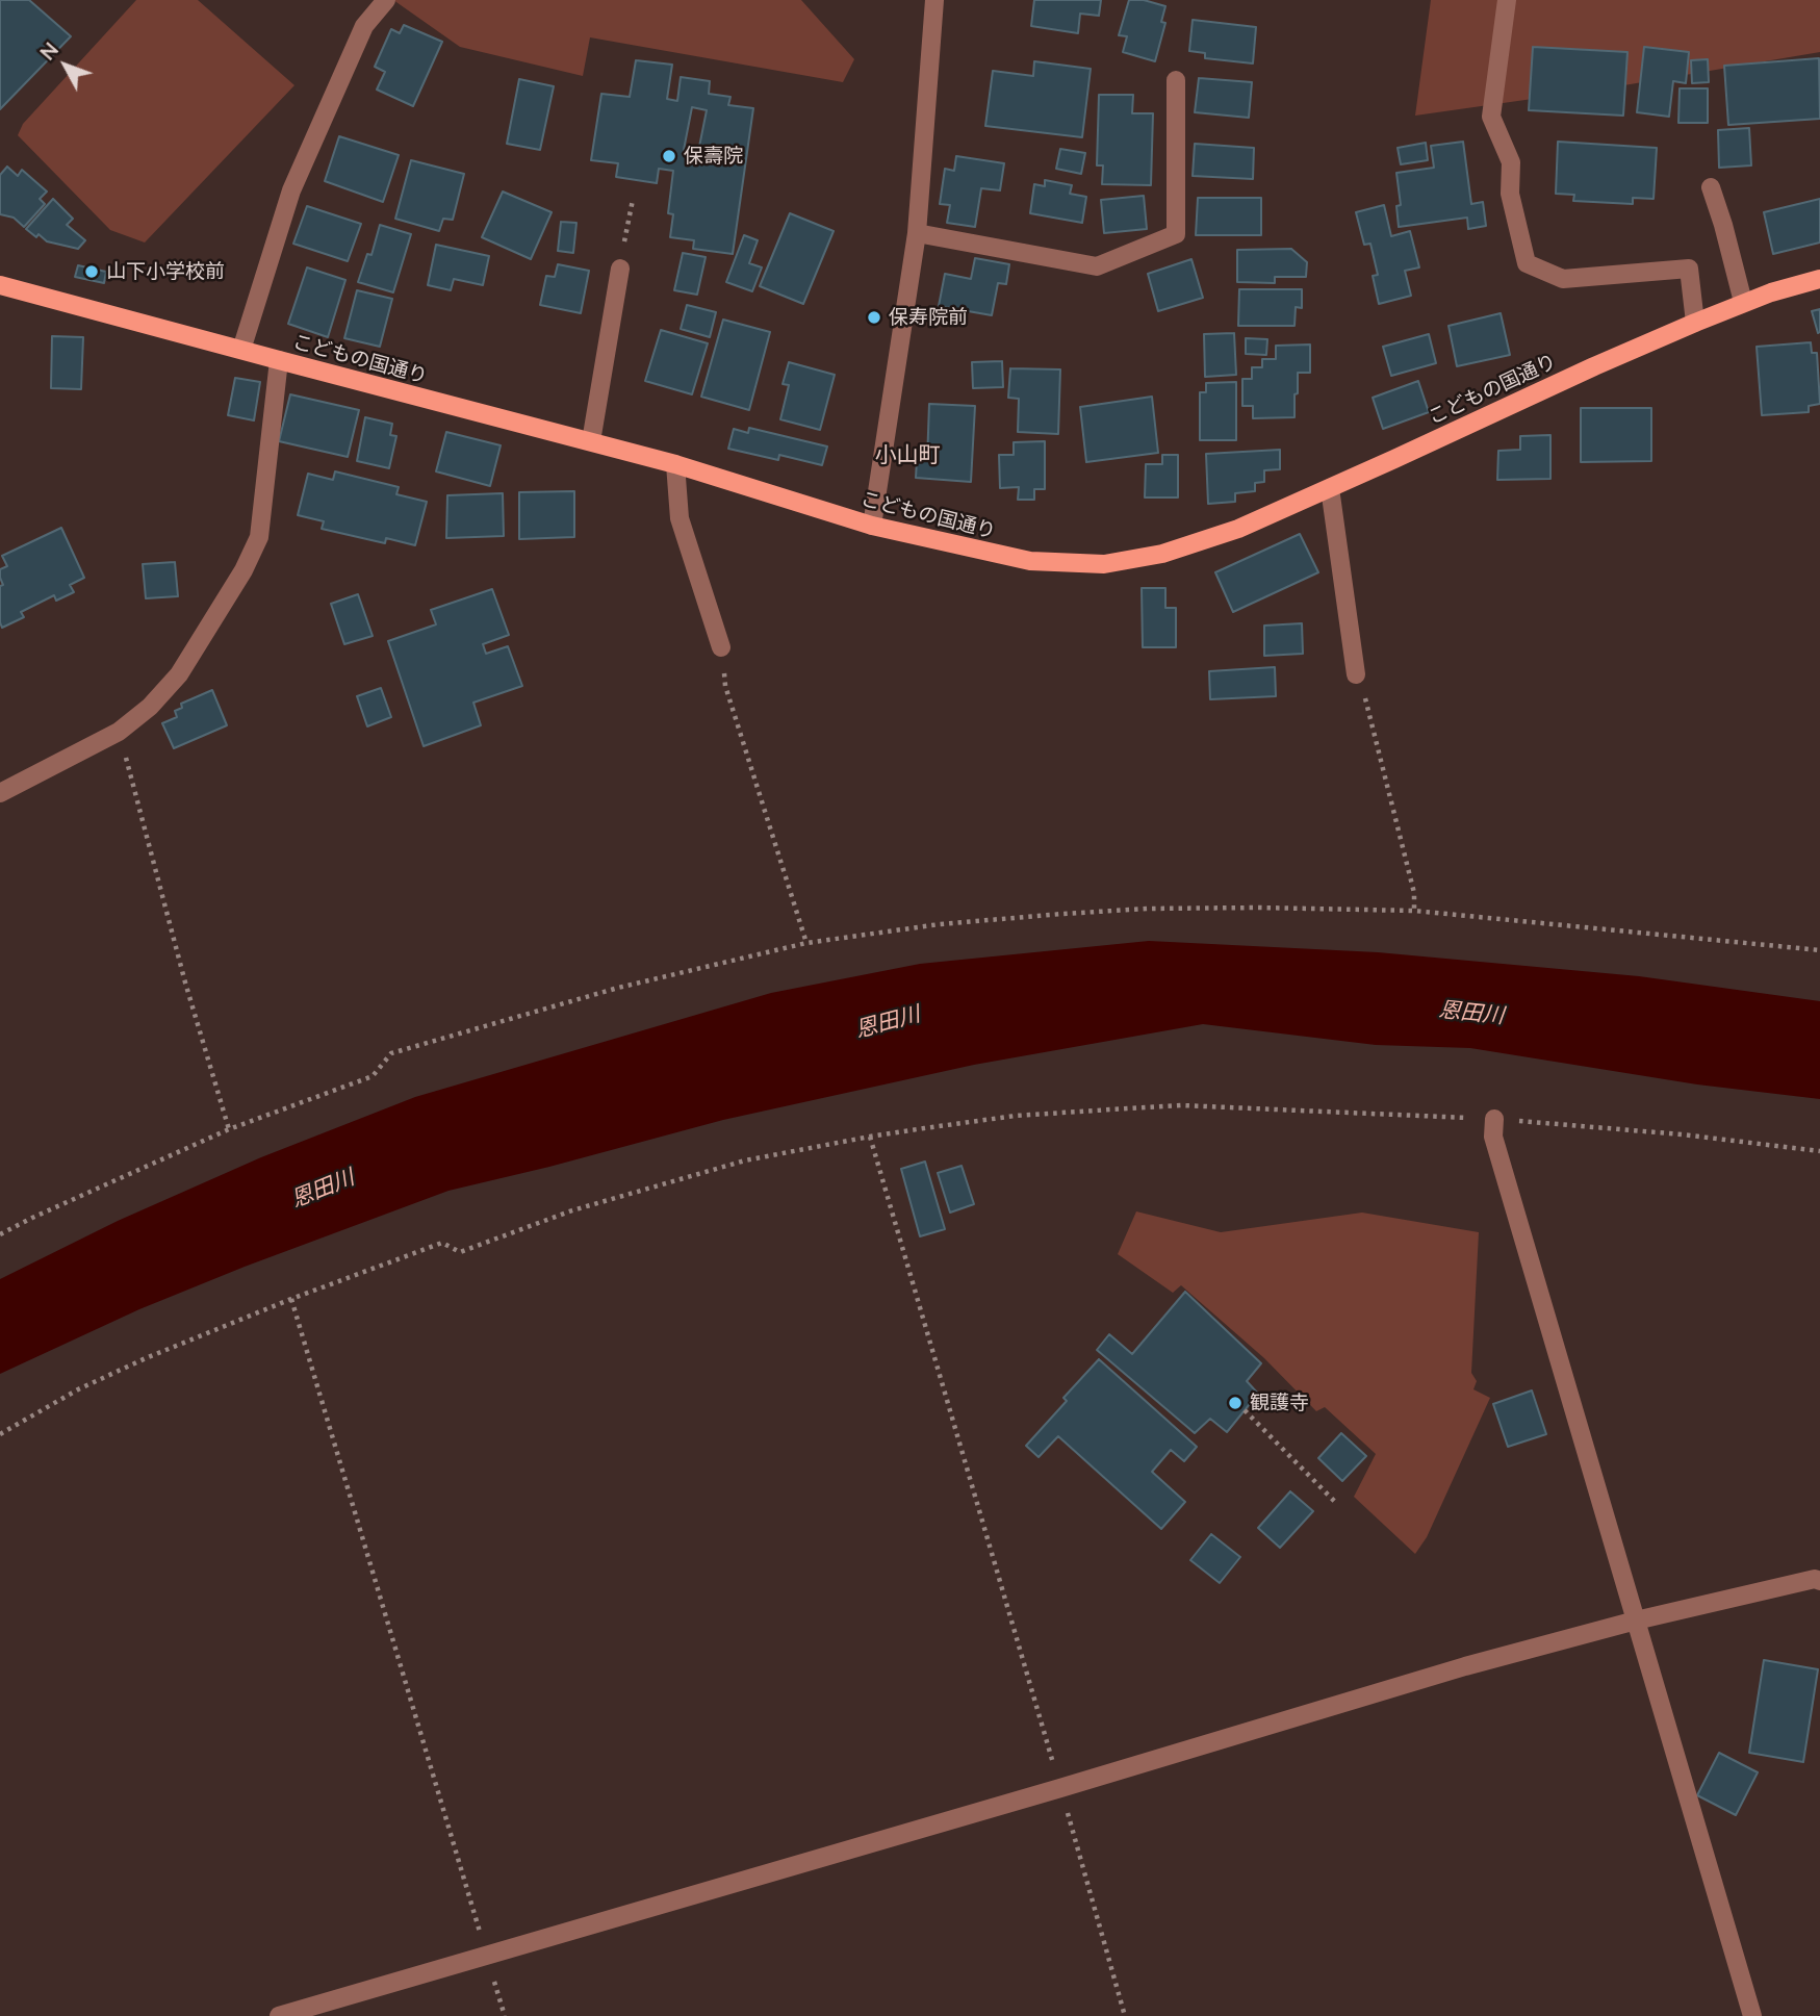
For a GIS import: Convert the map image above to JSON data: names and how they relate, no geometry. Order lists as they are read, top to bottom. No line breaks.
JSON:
{"streets":{"main road":["こどもの国通り"]},"districts":["小山町"],"water":["恩田川"],"places":["保壽院","山下小学校前","保寿院前","観護寺"],"north":"top left"}
